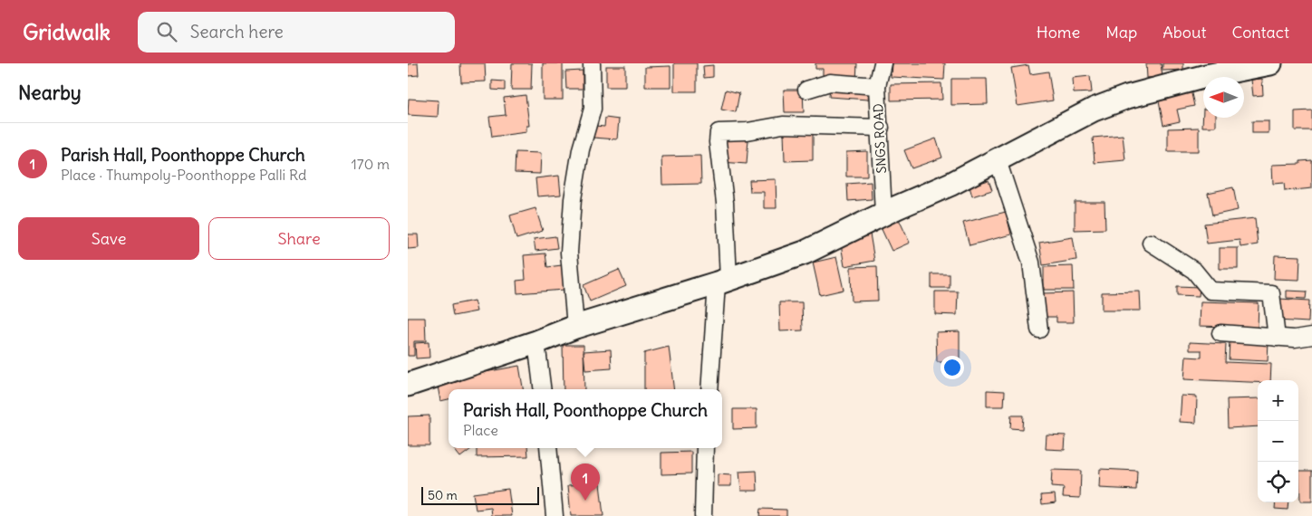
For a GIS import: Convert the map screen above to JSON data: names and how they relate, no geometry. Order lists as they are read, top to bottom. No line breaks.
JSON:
{"streets":{"street":["SNGS ROAD"]},"scale_bar":"50 m","north":"left","page":{"header":"Gridwalk","search":"Search here","nav":["Home","Map","About","Contact"],"heading":"Nearby","list":[{"mark":"1","name":"Parish Hall, Poonthoppe Church","note":"Place · Thumpoly-Poonthoppe Palli Rd","value":"170 m"}],"buttons":["Save","Share"],"map_buttons":["+","−"],"popup":["Parish Hall, Poonthoppe Church","Place"],"pins":"1","scale":"50 m"}}
